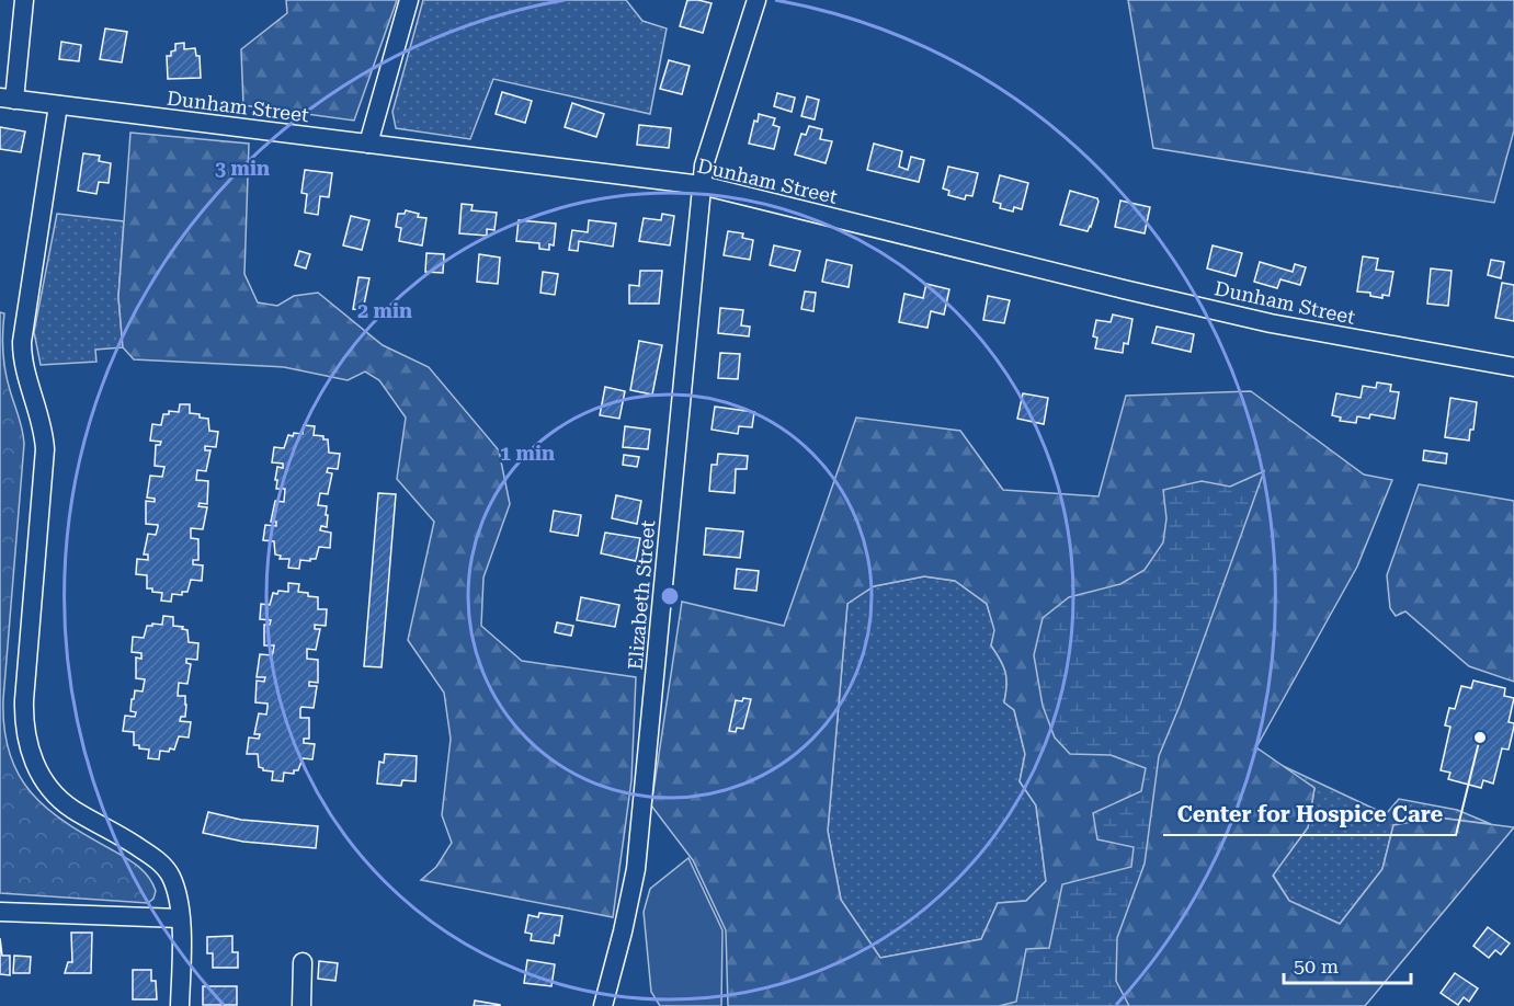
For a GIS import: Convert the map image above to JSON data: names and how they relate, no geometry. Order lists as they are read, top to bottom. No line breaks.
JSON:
{"streets":{"street":["Dunham Street","Elizabeth Street"]},"crossings":[["Dunham Street","Elizabeth Street"]],"places":["Center for Hospice Care"],"scale_bar":"50 m","rings":["3 min","2 min","1 min"]}
